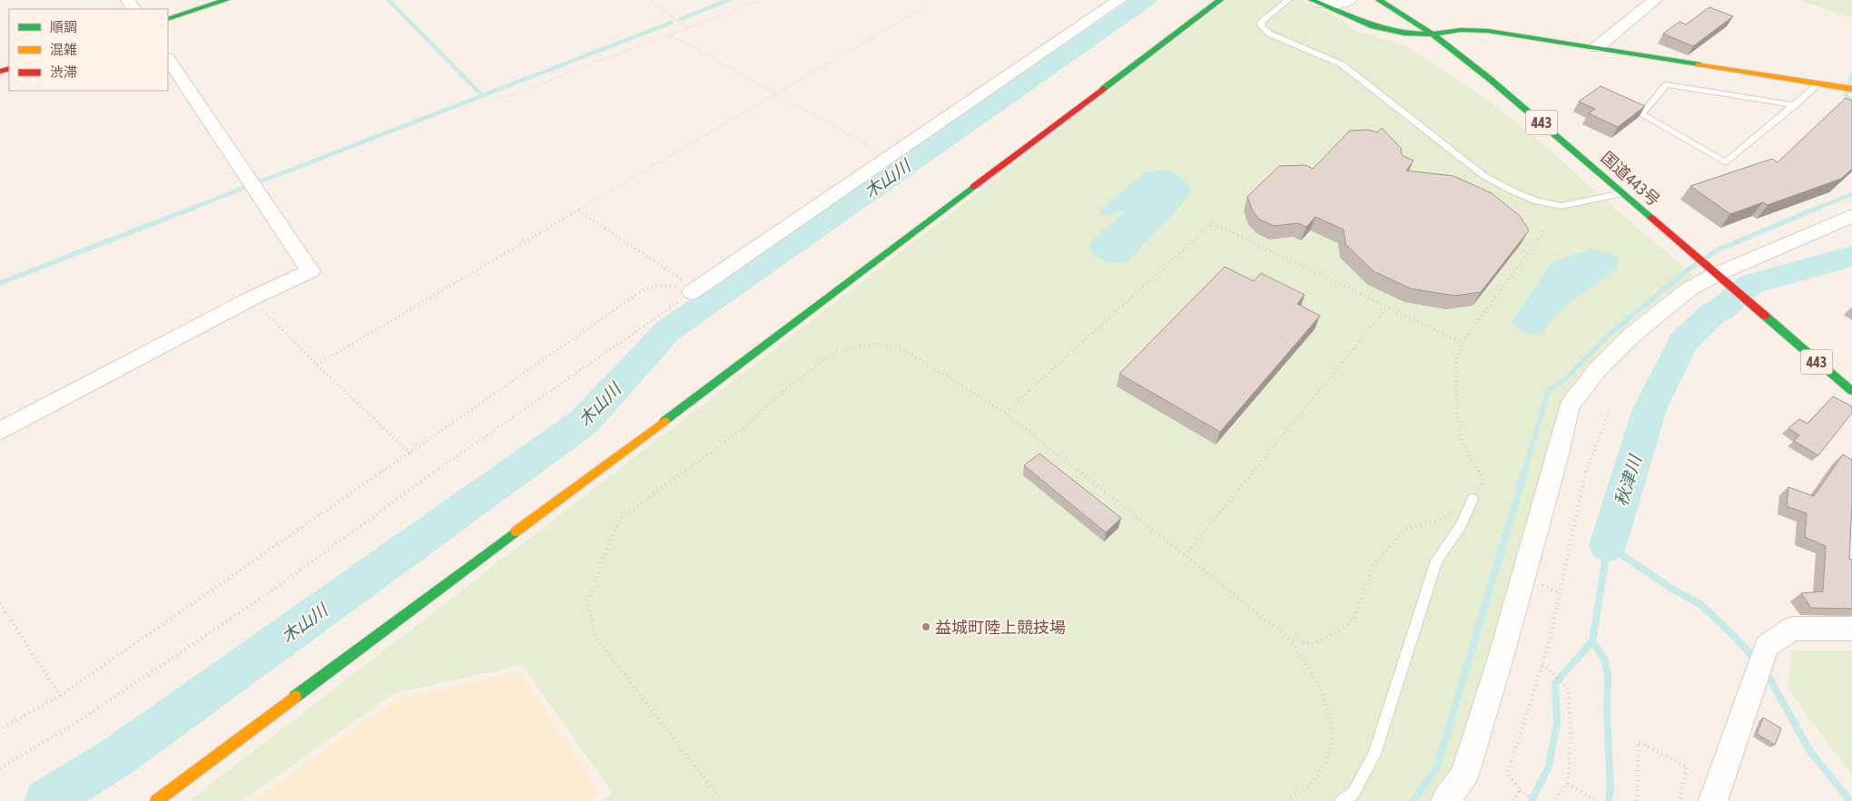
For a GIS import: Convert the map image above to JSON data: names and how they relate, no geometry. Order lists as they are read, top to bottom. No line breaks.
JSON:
{"streets":{"main road":["443","国道443号"]},"water":["木山川","秋津川"],"places":["益城町陸上競技場"],"legend":["順調","混雑","渋滞"]}
